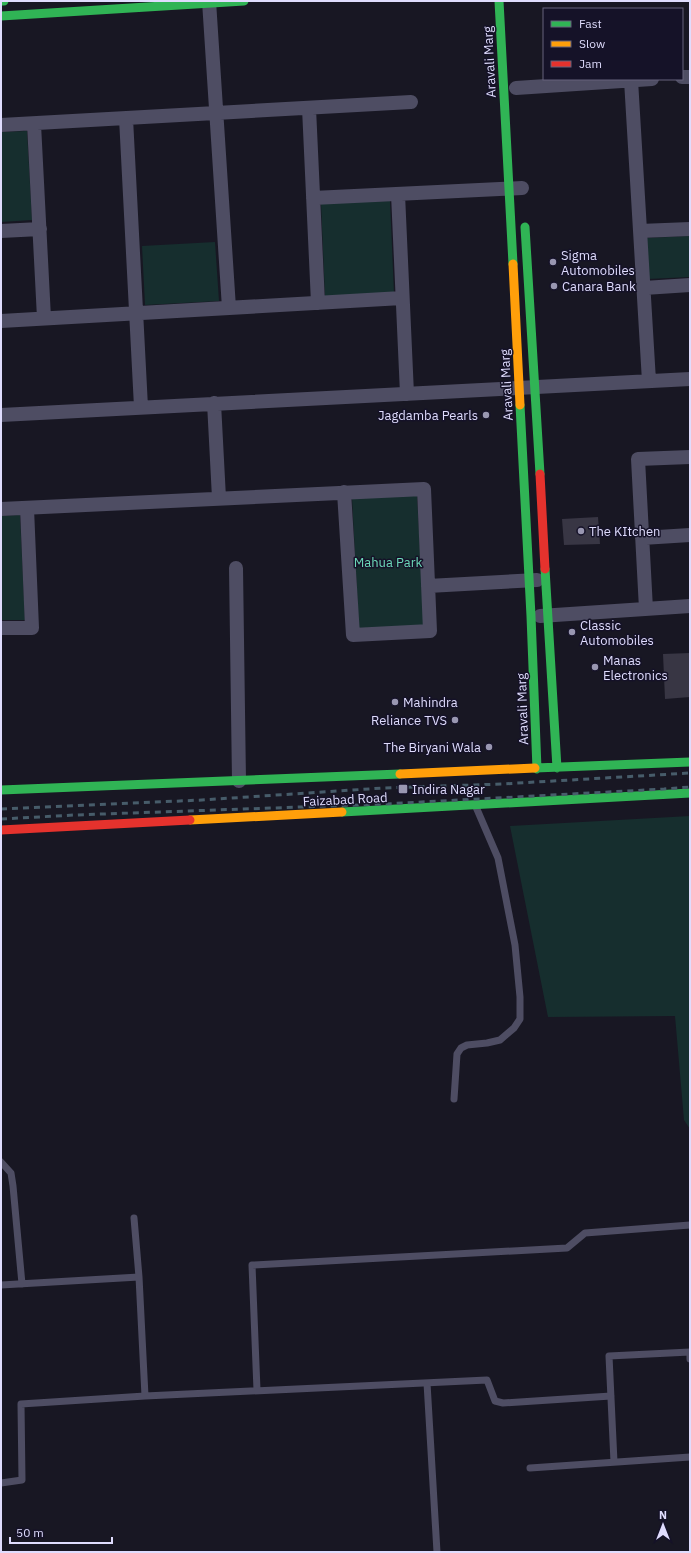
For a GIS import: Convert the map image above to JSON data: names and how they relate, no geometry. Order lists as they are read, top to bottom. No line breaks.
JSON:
{"streets":{"street":["Aravali Marg","Faizabad Road"]},"crossings":[["Aravali Marg","Faizabad Road"]],"parks":["Mahua Park"],"places":{"other":["Sigma Automobiles","Canara Bank","Jagdamba Pearls","The KItchen","Classic Automobiles","Manas Electronics","Mahindra","Reliance TVS","The Biryani Wala"],"transit":["Indira Nagar"]},"legend":["Fast","Slow","Jam"],"scale_bar":"50 m","north":"top"}
